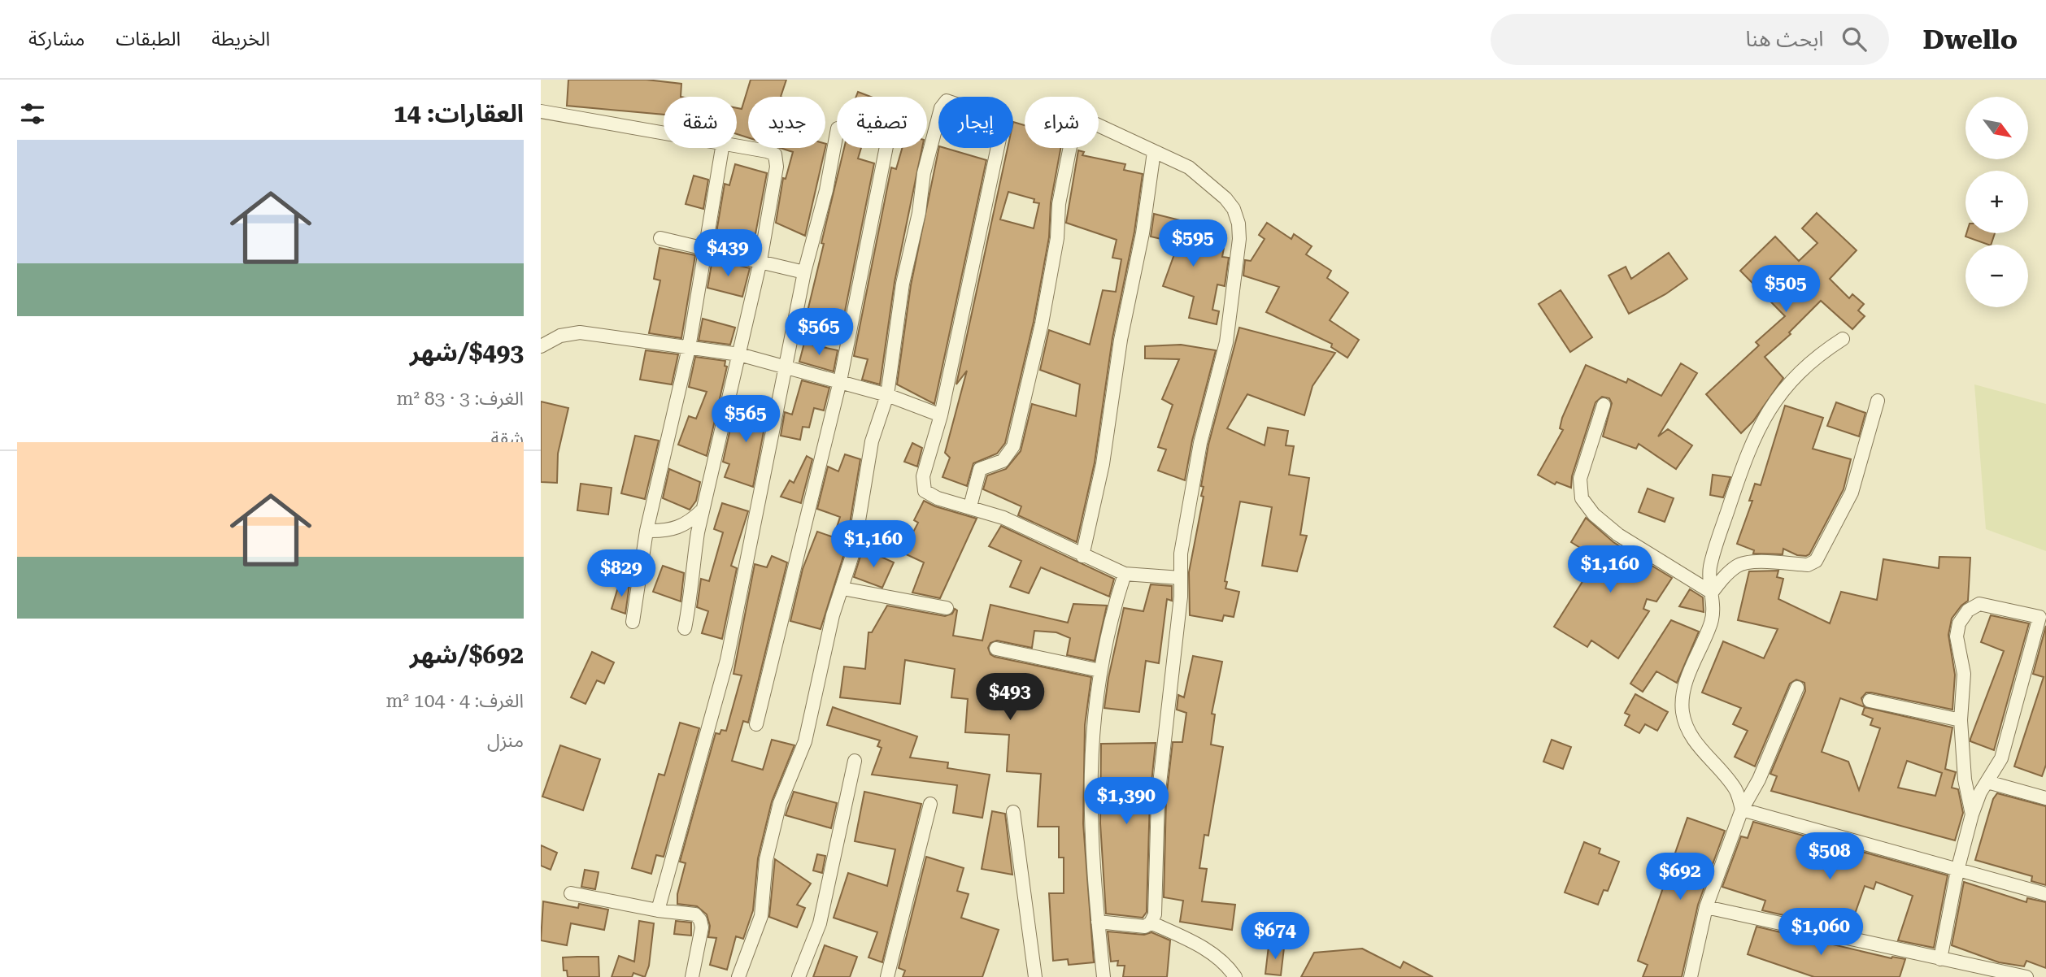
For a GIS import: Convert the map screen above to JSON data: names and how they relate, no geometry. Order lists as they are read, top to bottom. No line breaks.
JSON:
{"north":"bottom right","page":{"header":"Dwello","search":"ابحث هنا","nav":["الخريطة","الطبقات","مشاركة"],"heading":"العقارات: 14","map_buttons":["+","−"],"chip":["شراء","إيجار","تصفية","جديد","شقة"],"list":[{"name":"$493/شهر","note":"الغرف: 3 · 83 m² · شقة"},{"name":"$692/شهر","note":"الغرف: 4 · 104 m² · منزل"}],"price":["$595","$439","$505","$565","$565","$1,160","$1,160","$829","$493","$1,390","$508","$692","$1,060","$674"]}}
